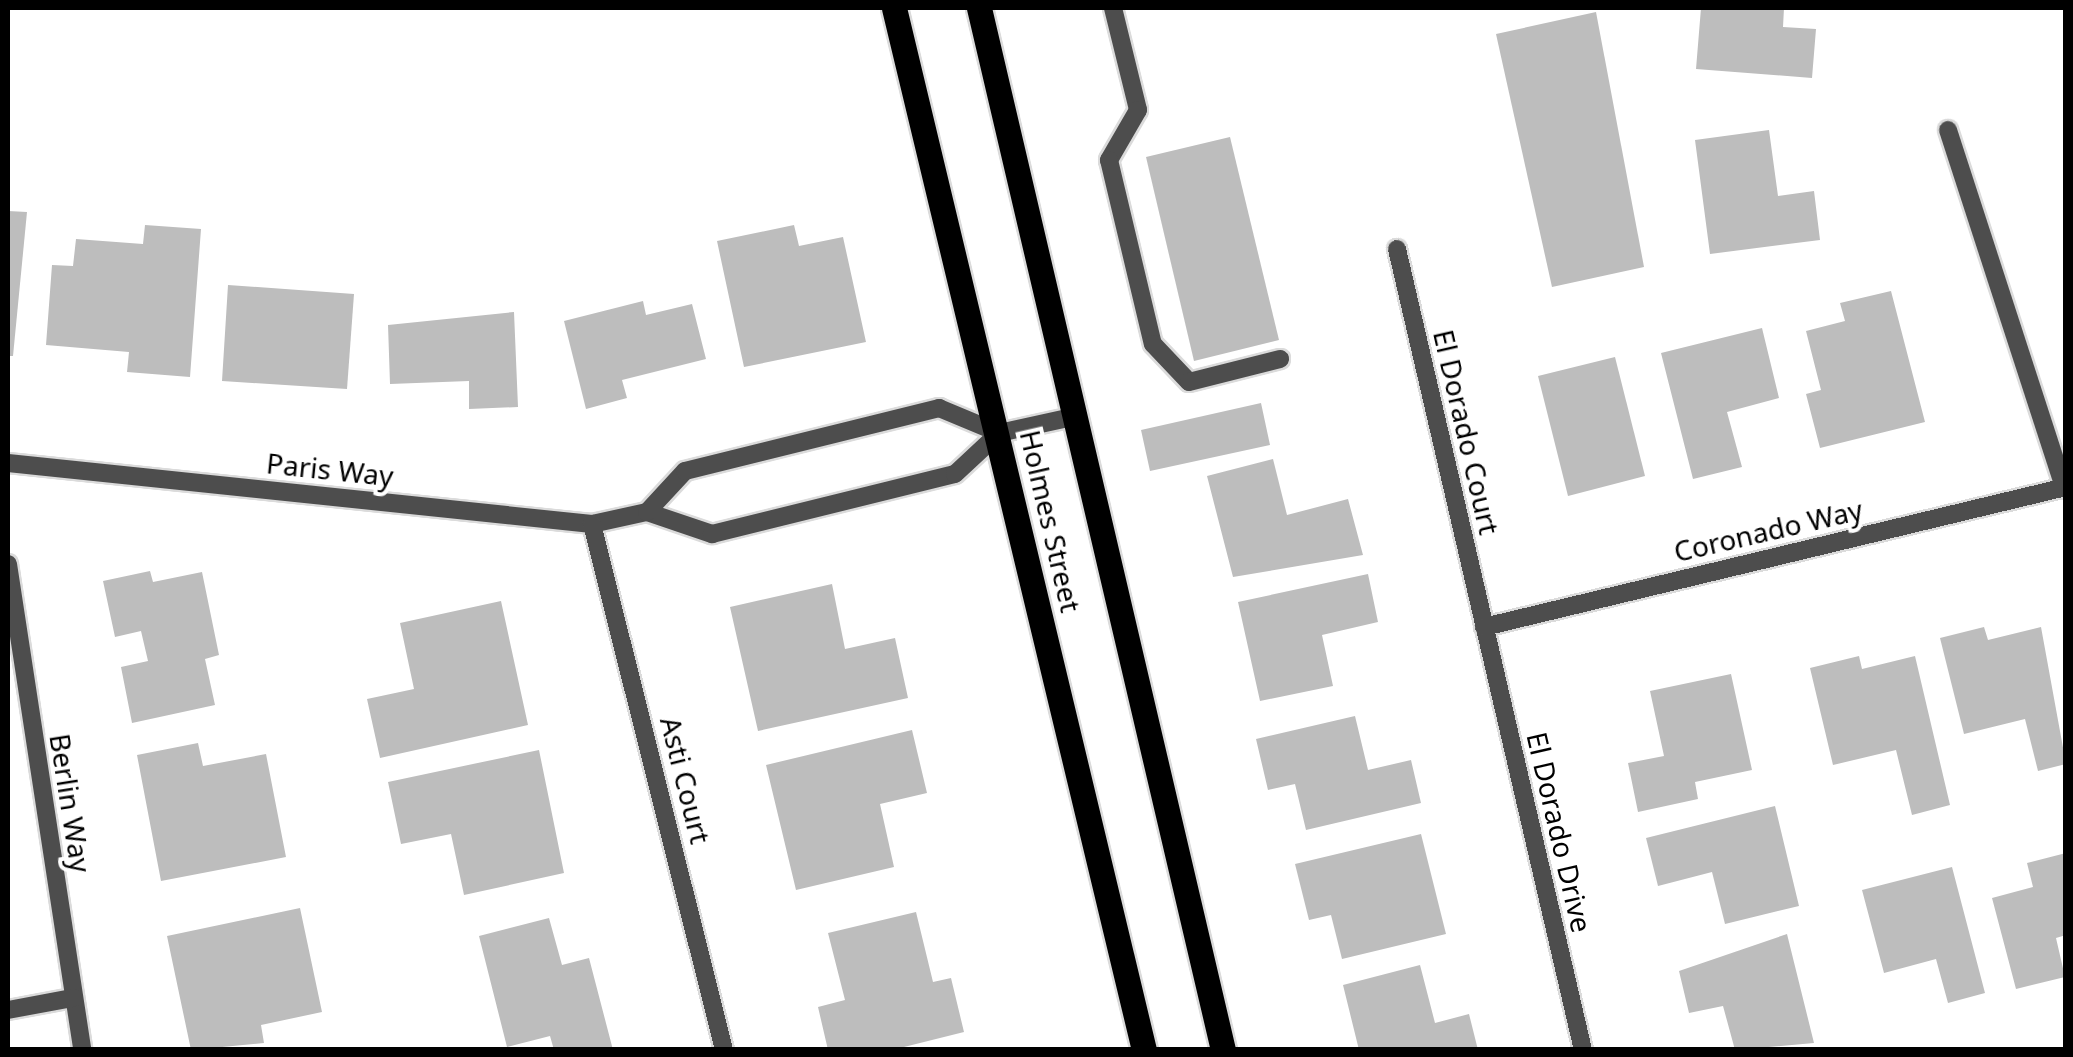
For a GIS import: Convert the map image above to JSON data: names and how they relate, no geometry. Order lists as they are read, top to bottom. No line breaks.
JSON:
{"streets":{"main road":["Holmes Street"],"street":["El Dorado Court","Paris Way","Coronado Way","Asti Court","Berlin Way","El Dorado Drive"]},"crossings":[["El Dorado Court","Coronado Way"],["El Dorado Court","El Dorado Drive"],["Paris Way","Asti Court"],["Coronado Way","El Dorado Drive"]]}
